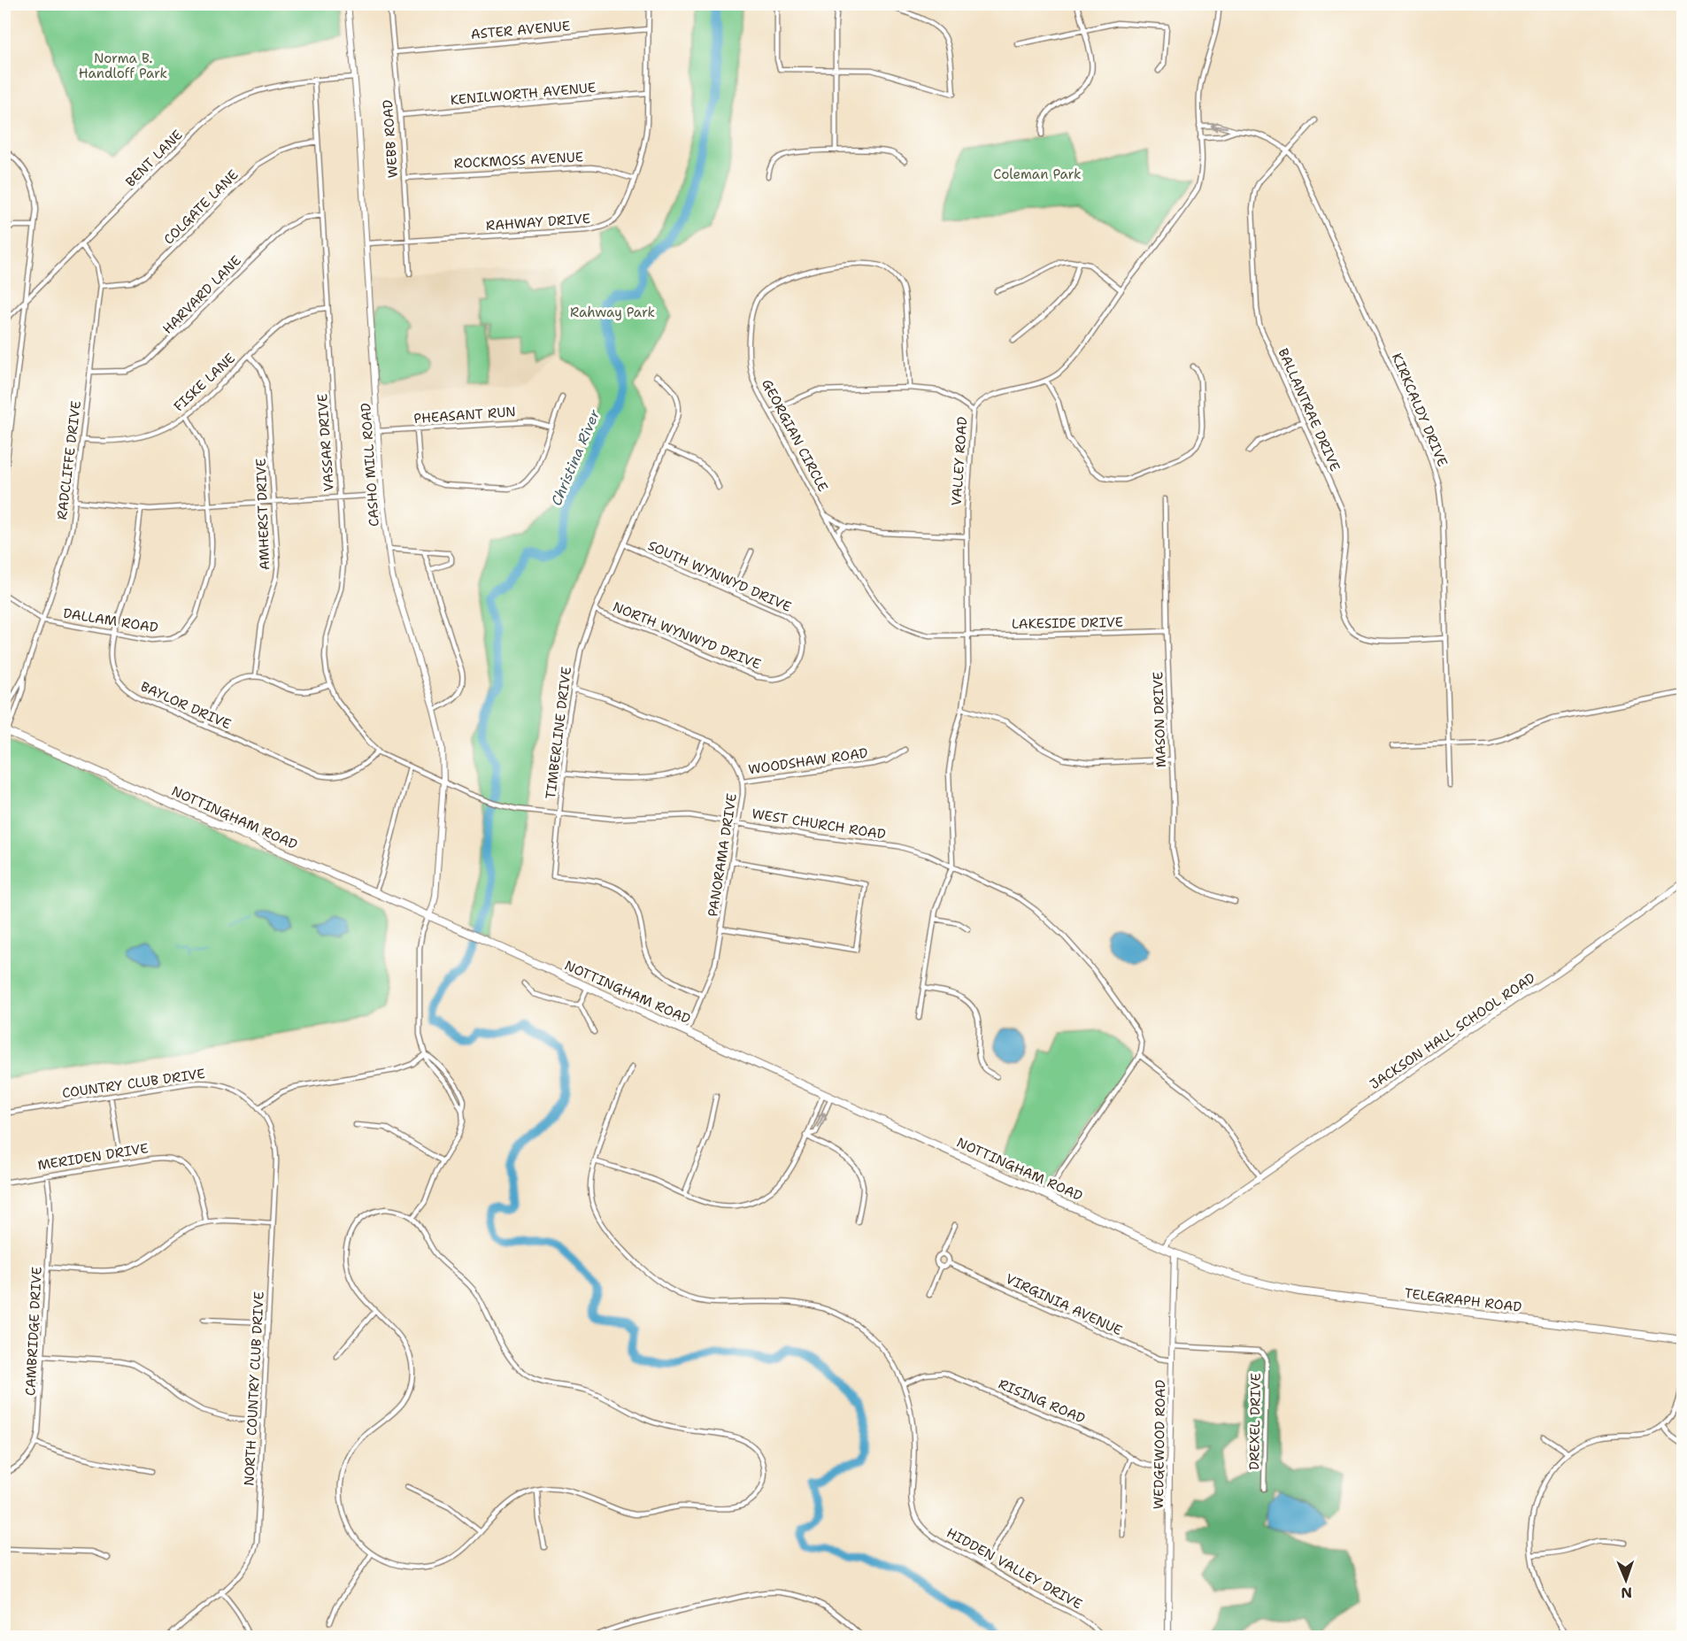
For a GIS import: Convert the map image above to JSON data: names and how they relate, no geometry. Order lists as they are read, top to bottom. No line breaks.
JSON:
{"streets":{"main road":["NOTTINGHAM ROAD","TELEGRAPH ROAD"],"street":["ASTER AVENUE","KENILWORTH AVENUE","WEBB ROAD","BENT LANE","ROCKMOSS AVENUE","COLGATE LANE","RAHWAY DRIVE","HARVARD LANE","FISKE LANE","BALLANTRAE DRIVE","KIRKCALDY DRIVE","PHEASANT RUN","GEORGIAN CIRCLE","VASSAR DRIVE","RADCLIFFE DRIVE","VALLEY ROAD","CASHO MILL ROAD","AMHERST DRIVE","SOUTH WYNWYD DRIVE","DALLAM ROAD","LAKESIDE DRIVE","NORTH WYNWYD DRIVE","BAYLOR DRIVE","MASON DRIVE","TIMBERLINE DRIVE","WOODSHAW ROAD","WEST CHURCH ROAD","PANORAMA DRIVE","JACKSON HALL SCHOOL ROAD","COUNTRY CLUB DRIVE","MERIDEN DRIVE","VIRGINIA AVENUE","CAMBRIDGE DRIVE","NORTH COUNTRY CLUB DRIVE","RISING ROAD","DREXEL DRIVE","WEDGEWOOD ROAD","HIDDEN VALLEY DRIVE"]},"crossings":[["ASTER AVENUE","WEBB ROAD"],["ASTER AVENUE","RAHWAY DRIVE"],["KENILWORTH AVENUE","WEBB ROAD"],["KENILWORTH AVENUE","RAHWAY DRIVE"],["WEBB ROAD","ROCKMOSS AVENUE"],["WEBB ROAD","RAHWAY DRIVE"],["BENT LANE","VASSAR DRIVE"],["BENT LANE","RADCLIFFE DRIVE"],["BENT LANE","CASHO MILL ROAD"],["ROCKMOSS AVENUE","RAHWAY DRIVE"],["COLGATE LANE","VASSAR DRIVE"],["COLGATE LANE","RADCLIFFE DRIVE"],["RAHWAY DRIVE","CASHO MILL ROAD"],["HARVARD LANE","VASSAR DRIVE"],["HARVARD LANE","RADCLIFFE DRIVE"],["FISKE LANE","VASSAR DRIVE"],["FISKE LANE","RADCLIFFE DRIVE"],["FISKE LANE","AMHERST DRIVE"],["FISKE LANE","DALLAM ROAD"],["BALLANTRAE DRIVE","KIRKCALDY DRIVE"],["KIRKCALDY DRIVE","VALLEY ROAD"],["PHEASANT RUN","CASHO MILL ROAD"],["GEORGIAN CIRCLE","VALLEY ROAD"],["GEORGIAN CIRCLE","LAKESIDE DRIVE"],["VASSAR DRIVE","BAYLOR DRIVE"],["VASSAR DRIVE","WEST CHURCH ROAD"],["RADCLIFFE DRIVE","DALLAM ROAD"],["RADCLIFFE DRIVE","NOTTINGHAM ROAD"],["VALLEY ROAD","LAKESIDE DRIVE"],["VALLEY ROAD","WEST CHURCH ROAD"],["CASHO MILL ROAD","NOTTINGHAM ROAD"],["CASHO MILL ROAD","WEST CHURCH ROAD"],["SOUTH WYNWYD DRIVE","NORTH WYNWYD DRIVE"],["SOUTH WYNWYD DRIVE","TIMBERLINE DRIVE"],["DALLAM ROAD","BAYLOR DRIVE"],["LAKESIDE DRIVE","MASON DRIVE"],["NORTH WYNWYD DRIVE","TIMBERLINE DRIVE"],["TIMBERLINE DRIVE","WEST CHURCH ROAD"],["TIMBERLINE DRIVE","PANORAMA DRIVE"],["WOODSHAW ROAD","PANORAMA DRIVE"],["NOTTINGHAM ROAD","PANORAMA DRIVE"],["NOTTINGHAM ROAD","JACKSON HALL SCHOOL ROAD"],["NOTTINGHAM ROAD","TELEGRAPH ROAD"],["NOTTINGHAM ROAD","WEDGEWOOD ROAD"],["WEST CHURCH ROAD","PANORAMA DRIVE"],["COUNTRY CLUB DRIVE","NORTH COUNTRY CLUB DRIVE"],["MERIDEN DRIVE","CAMBRIDGE DRIVE"],["VIRGINIA AVENUE","WEDGEWOOD ROAD"],["RISING ROAD","WEDGEWOOD ROAD"],["RISING ROAD","HIDDEN VALLEY DRIVE"],["DREXEL DRIVE","WEDGEWOOD ROAD"]],"water":["Christina River"],"parks":["Norma B. Handloff Park","Coleman Park","Rahway Park"],"north":"bottom"}
